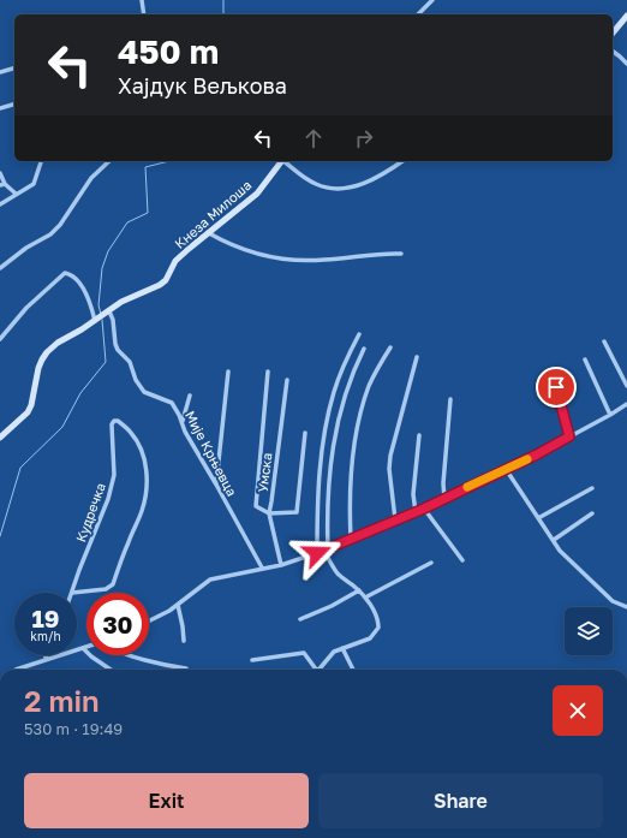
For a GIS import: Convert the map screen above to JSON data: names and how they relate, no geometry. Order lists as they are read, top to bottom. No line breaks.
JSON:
{"streets":{"street":["Кнеза Милоша","Мије Крњевца","Умска","Кудречка"]},"crossings":[["Кнеза Милоша","Мије Крњевца"]],"page":{"turn":["450 m","Хајдук Вељкова"],"speed":"19 km/h","limit":"30","heading":["2 min","530 m · 19:49"],"buttons":["Exit","Share"]}}
